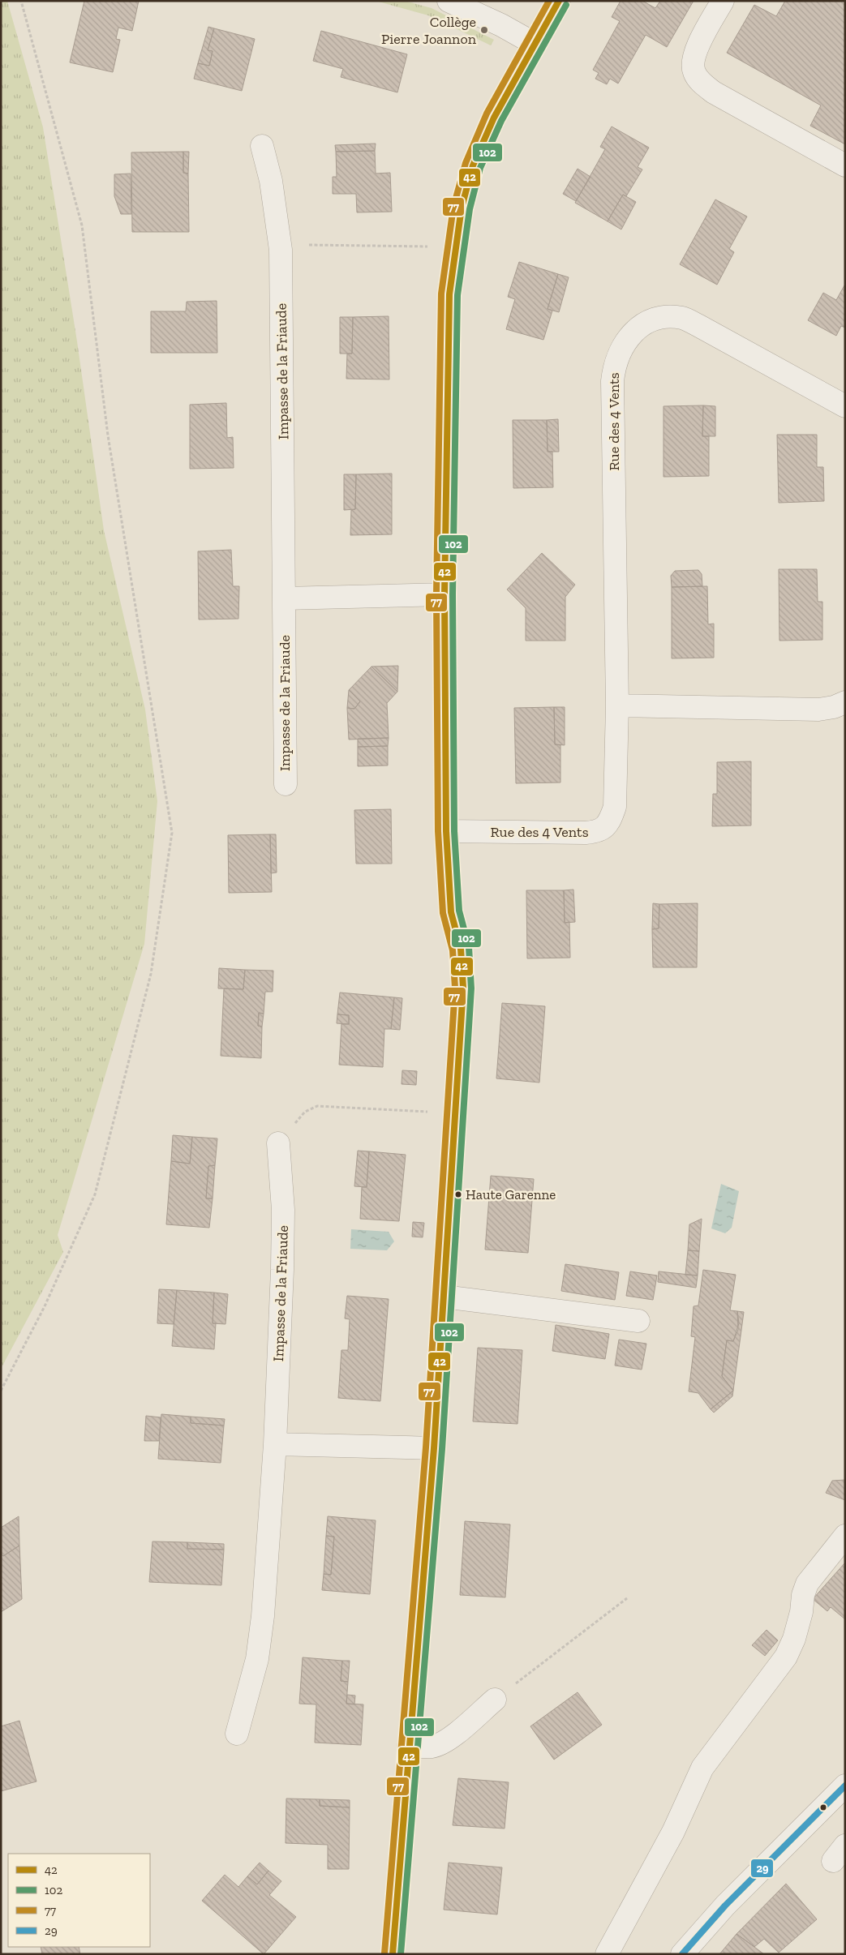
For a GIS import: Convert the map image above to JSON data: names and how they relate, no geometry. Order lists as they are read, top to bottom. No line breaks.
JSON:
{"streets":{"street":["Impasse de la Friaude","Rue des 4 Vents"]},"places":["Collège Pierre Joannon","Haute Garenne"],"lines":["transit line 42","transit line 77","transit line 102","transit line 29"],"legend":["42","102","77","29"]}
